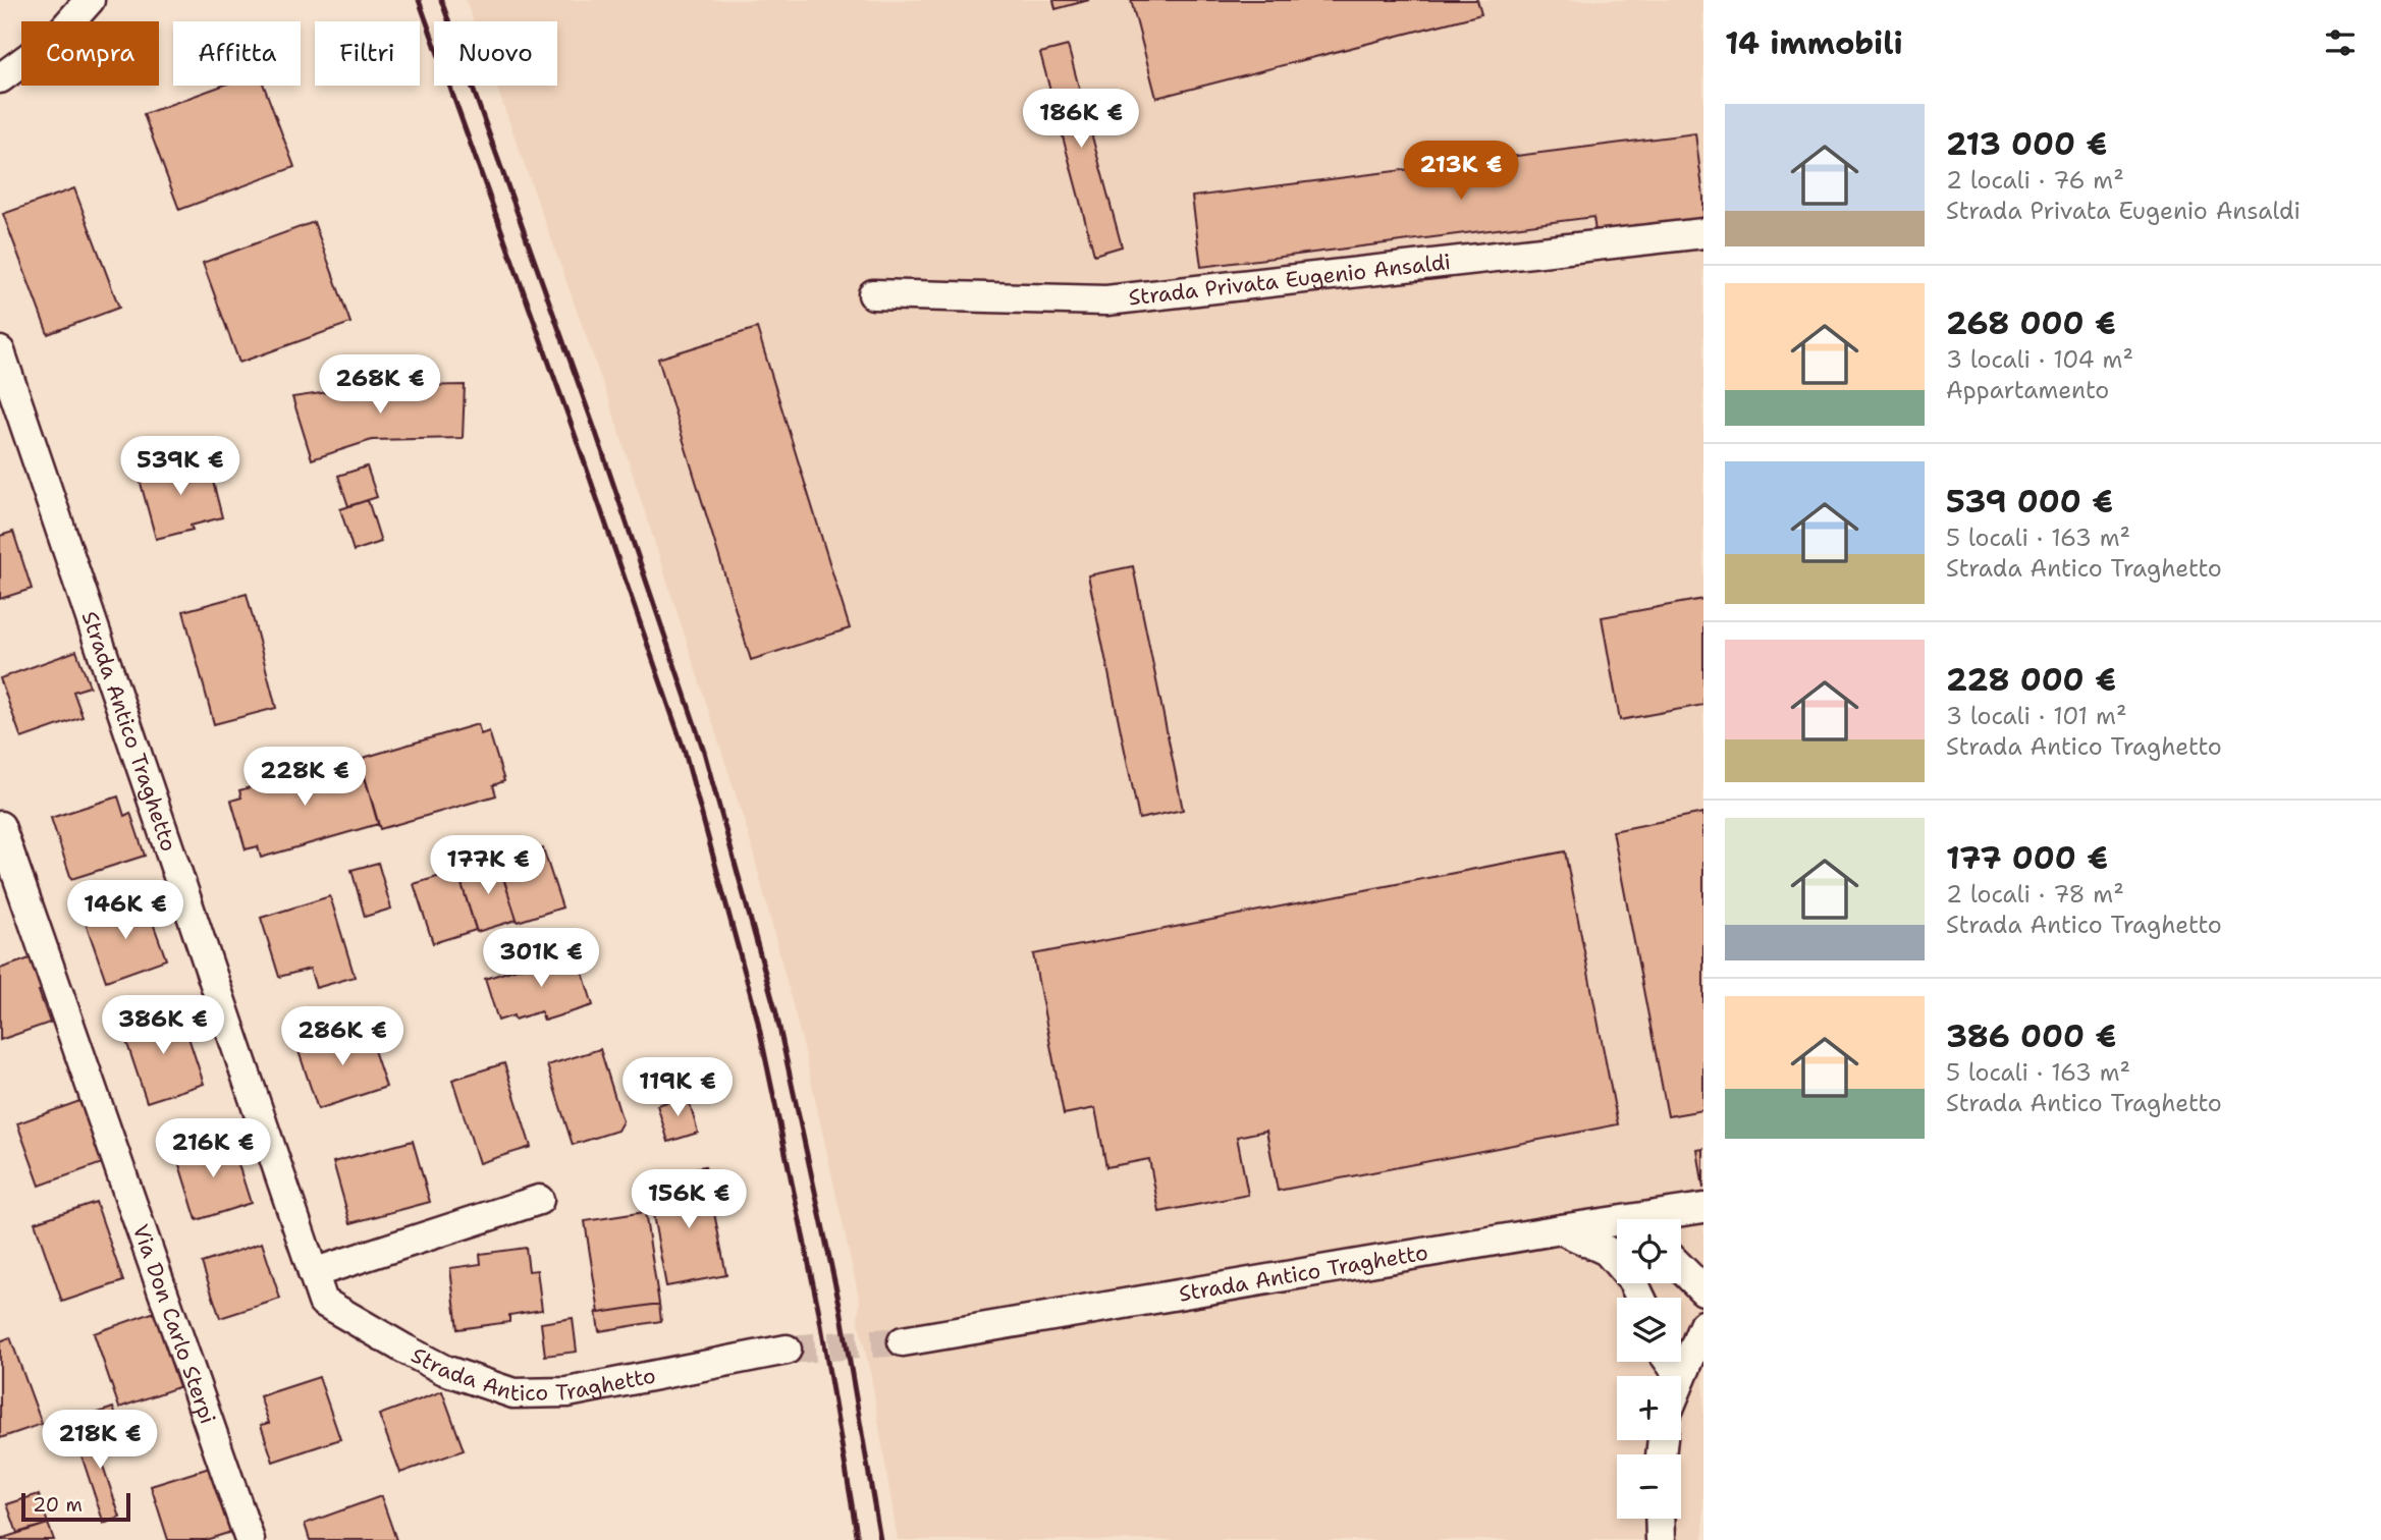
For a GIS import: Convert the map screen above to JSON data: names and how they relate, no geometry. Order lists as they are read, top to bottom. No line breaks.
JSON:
{"streets":{"street":["Strada Privata Eugenio Ansaldi","Strada Antico Traghetto","Via Don Carlo Sterpi"]},"scale_bar":"20 m","page":{"heading":"14 immobili","chip":["Compra","Affitta","Filtri","Nuovo"],"list":[{"name":"213 000 €","note":"2 locali · 76 m² · Strada Privata Eugenio Ansaldi"},{"name":"268 000 €","note":"3 locali · 104 m² · Appartamento"},{"name":"539 000 €","note":"5 locali · 163 m² · Strada Antico Traghetto"},{"name":"228 000 €","note":"3 locali · 101 m² · Strada Antico Traghetto"},{"name":"177 000 €","note":"2 locali · 78 m² · Strada Antico Traghetto"},{"name":"386 000 €","note":"5 locali · 163 m² · Strada Antico Traghetto"}],"price":["186K €","213K €","268K €","539K €","228K €","177K €","146K €","301K €","386K €","286K €","119K €","216K €","156K €","218K €"],"map_buttons":["+","−"],"scale":"20 m"}}
